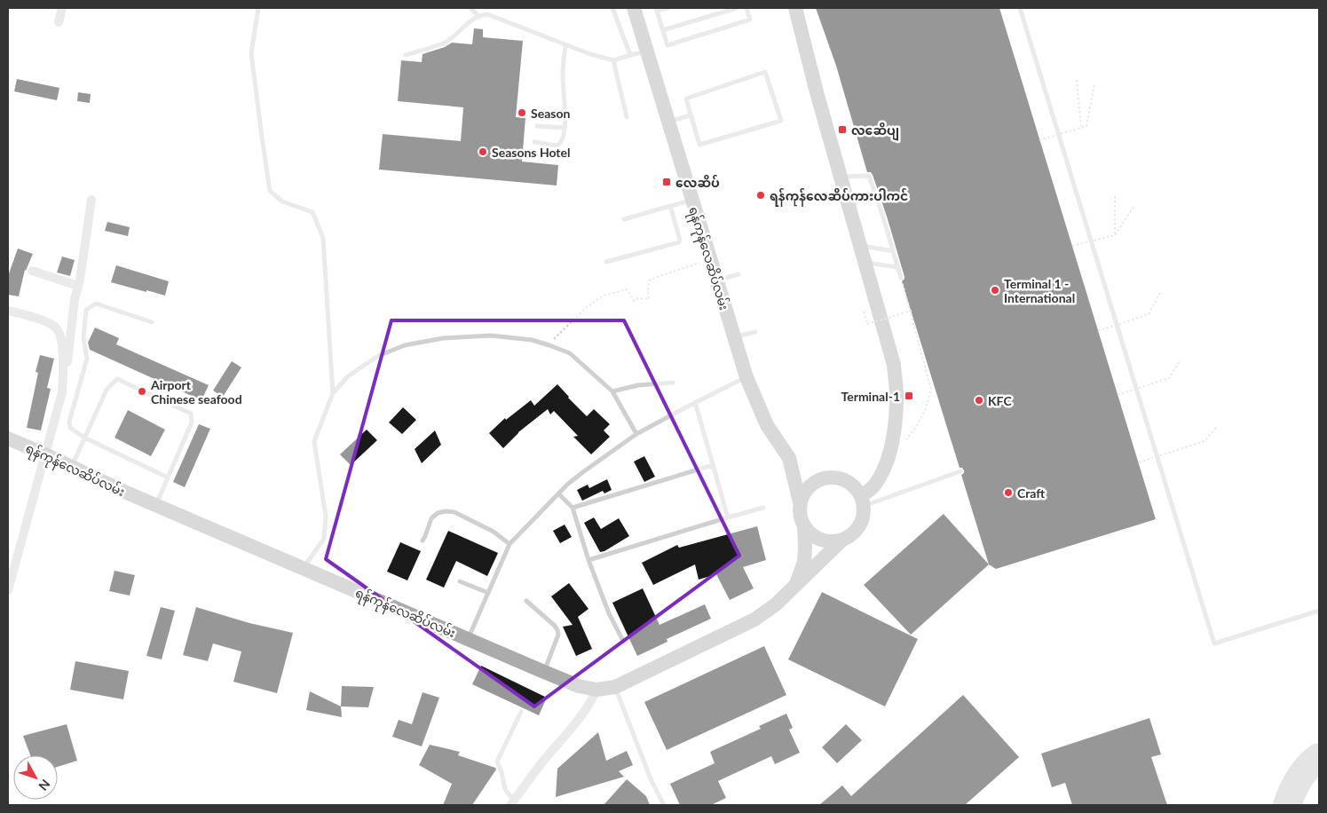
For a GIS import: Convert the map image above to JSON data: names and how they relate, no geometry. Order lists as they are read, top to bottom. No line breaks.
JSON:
{"streets":{"main road":["ရန်ကုန်လေဆိပ်လမ်း"]},"places":{"other":["Season","Seasons Hotel","ရန်ကုန်လေဆိပ်ကားပါကင်","Terminal 1 - International","Airport Chinese seafood","KFC","Craft"],"transit":["လဆေိပျ","လေဆိပ်","Terminal-1"]},"north":"bottom right"}
